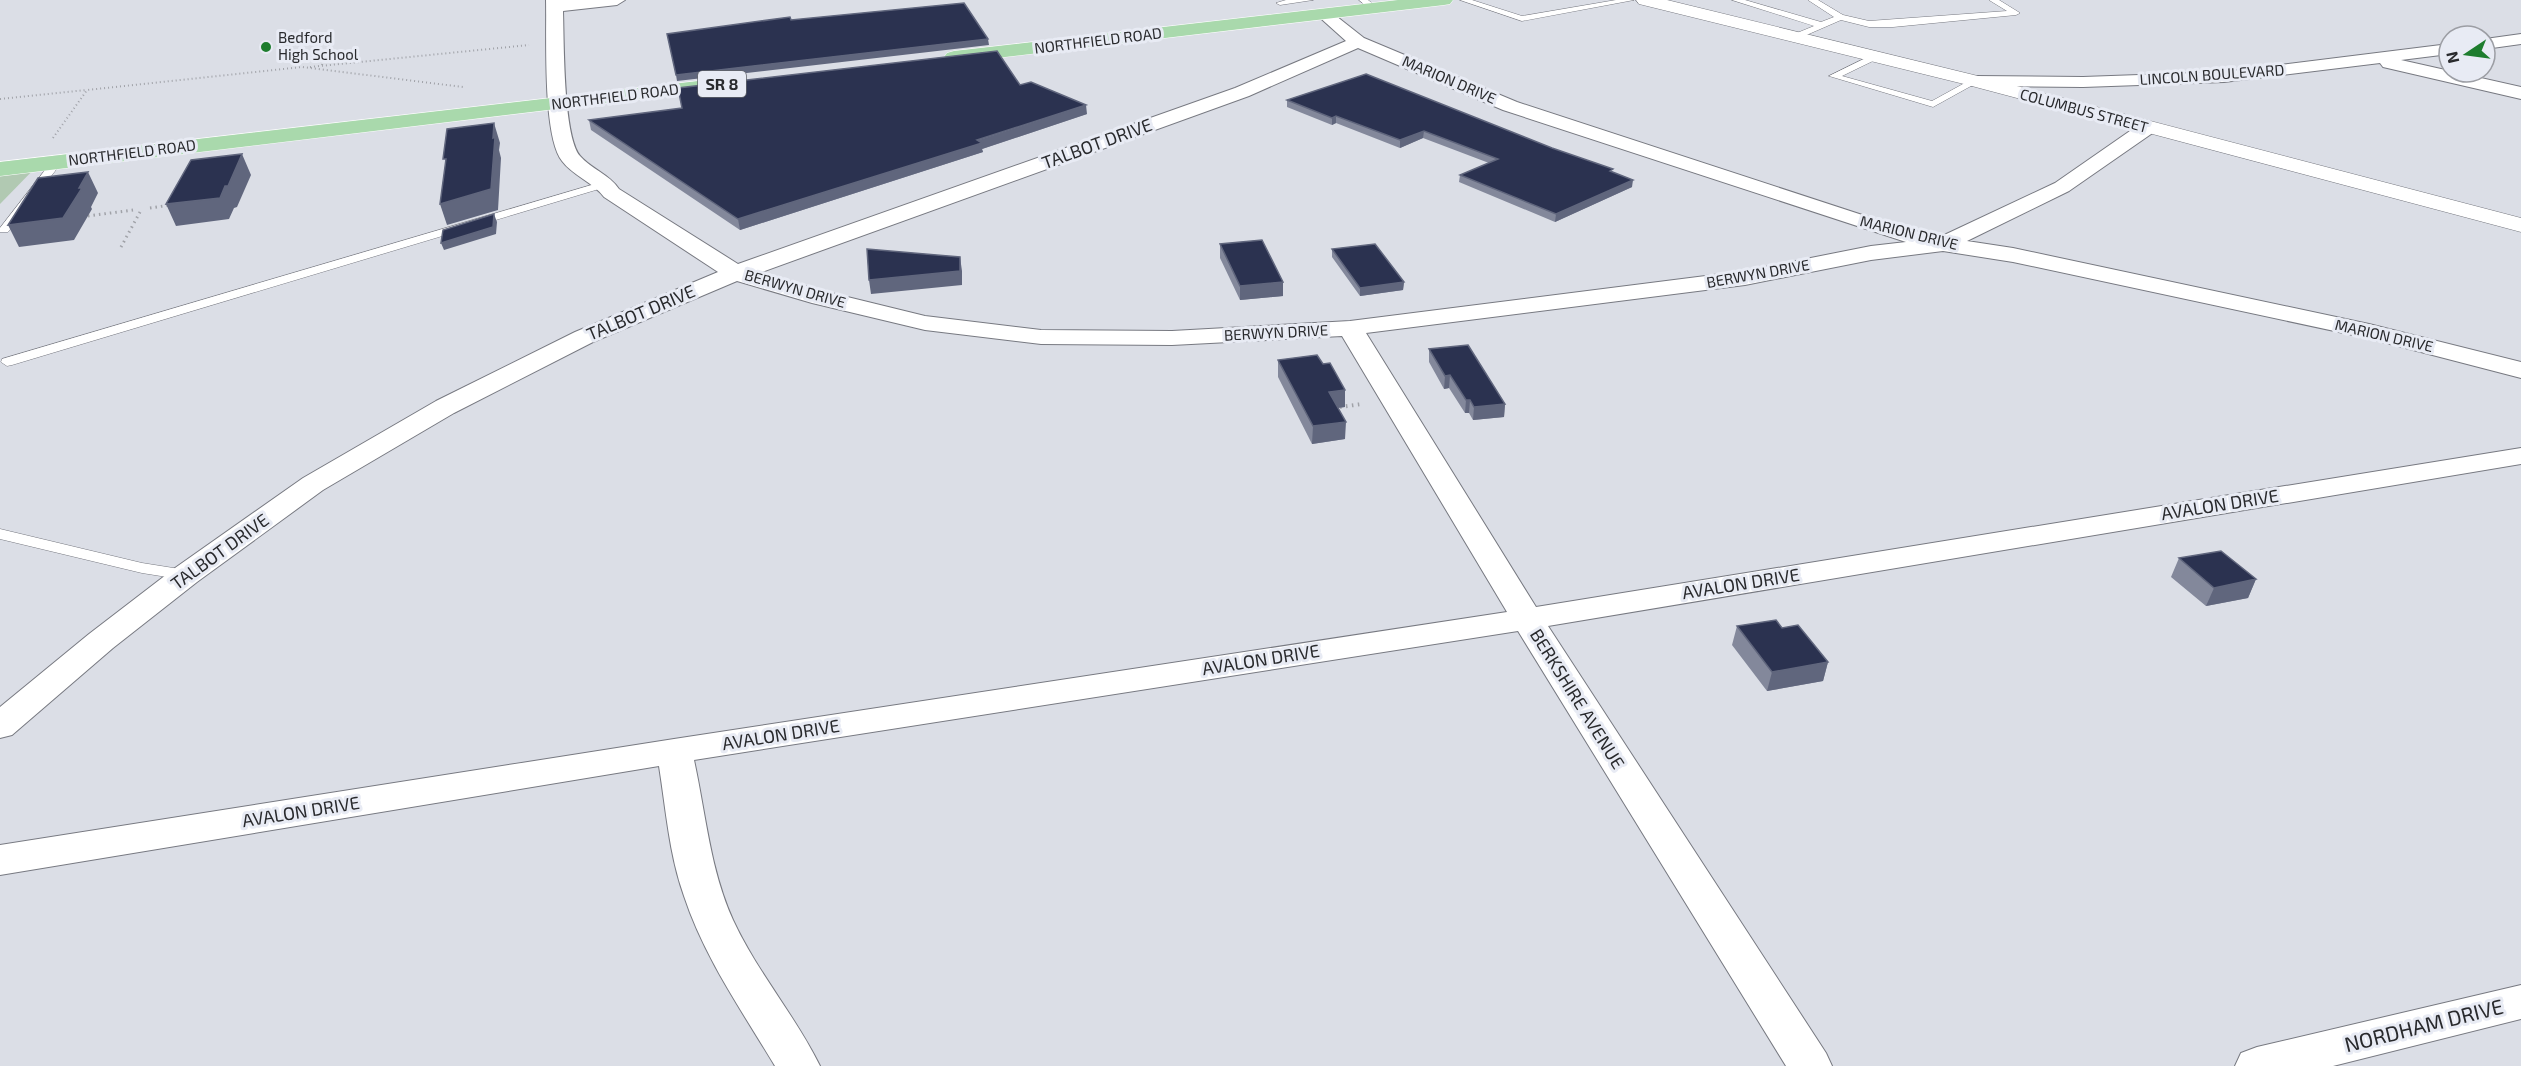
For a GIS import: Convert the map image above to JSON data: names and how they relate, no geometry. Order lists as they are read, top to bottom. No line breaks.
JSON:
{"streets":{"main road":["NORTHFIELD ROAD","SR 8"],"street":["LINCOLN BOULEVARD","MARION DRIVE","COLUMBUS STREET","TALBOT DRIVE","BERWYN DRIVE","AVALON DRIVE","BERKSHIRE AVENUE","NORDHAM DRIVE"]},"crossings":[["NORTHFIELD ROAD","MARION DRIVE"],["NORTHFIELD ROAD","BERWYN DRIVE"],["LINCOLN BOULEVARD","COLUMBUS STREET"],["MARION DRIVE","TALBOT DRIVE"],["MARION DRIVE","BERWYN DRIVE"],["COLUMBUS STREET","BERWYN DRIVE"],["TALBOT DRIVE","BERWYN DRIVE"],["BERWYN DRIVE","BERKSHIRE AVENUE"],["AVALON DRIVE","BERKSHIRE AVENUE"]],"places":["Bedford High School"],"north":"left"}
